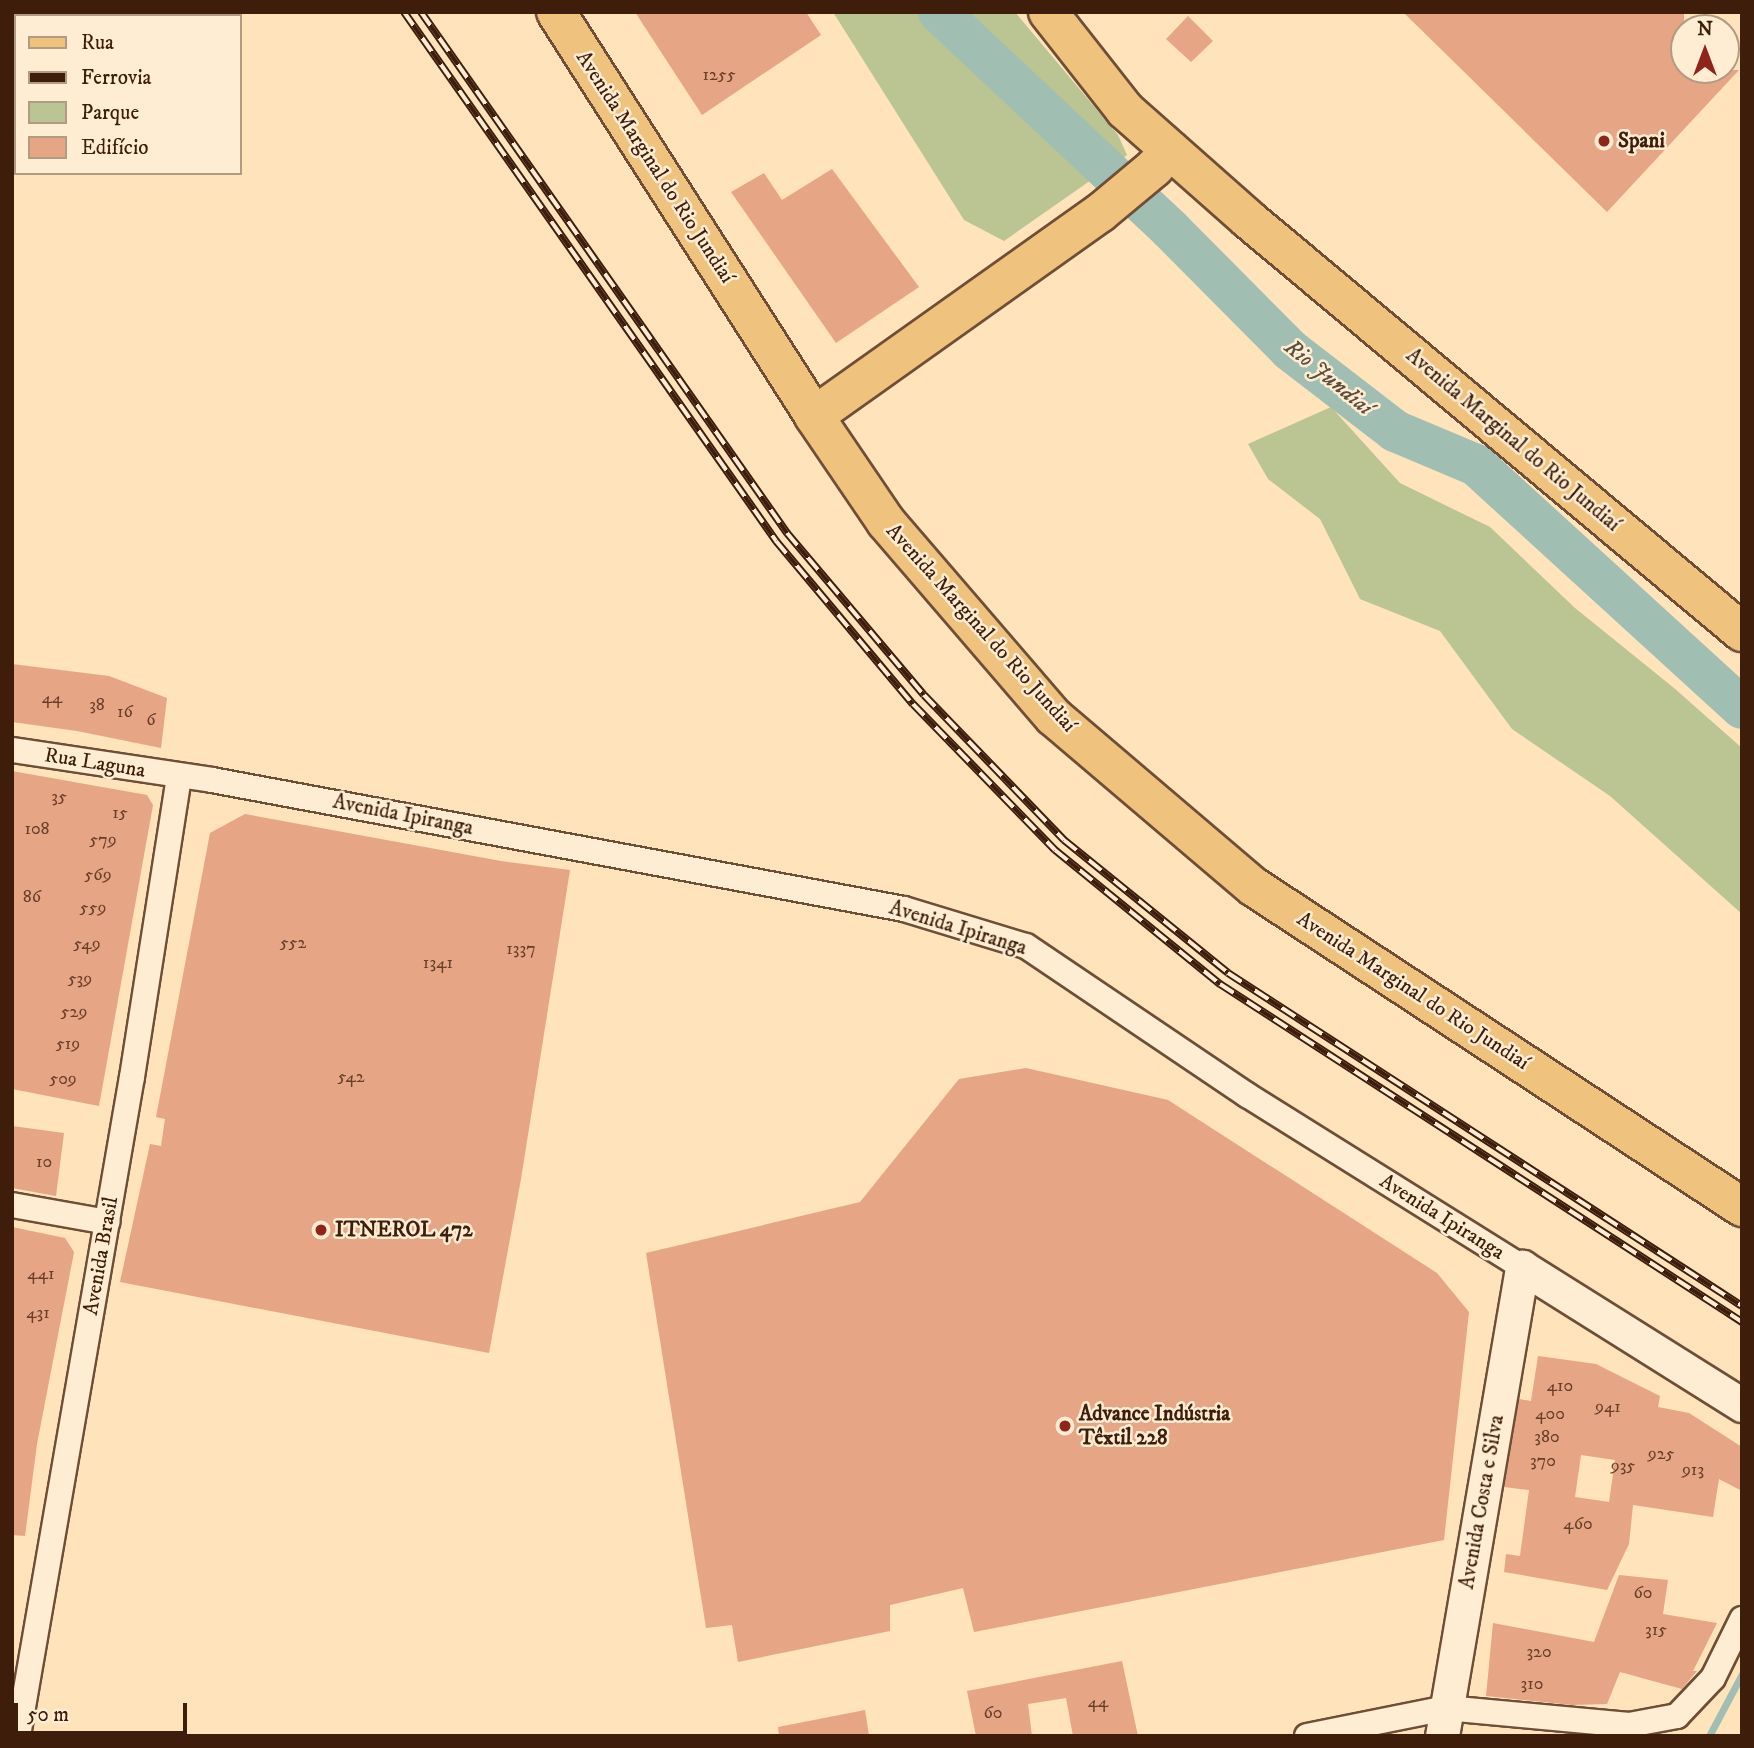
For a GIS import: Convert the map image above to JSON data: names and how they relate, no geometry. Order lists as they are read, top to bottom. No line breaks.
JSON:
{"streets":{"main road":["Avenida Marginal do Rio Jundiaí","Avenida Ipiranga","Avenida Costa e Silva"],"street":["Rua Laguna","Avenida Brasil"]},"crossings":[["Rua Laguna","Avenida Ipiranga"],["Rua Laguna","Avenida Brasil"],["Avenida Ipiranga","Avenida Brasil"],["Avenida Ipiranga","Avenida Costa e Silva"]],"water":["Rio Jundiaí"],"places":["Spani","ITNEROL 472","Advance Indústria Têxtil 228"],"house_numbers":["1255","44","38","16","6","35","15","108","579","569","86","559","552","549","1337","1341","539","529","519","542","509","10","441","431","410","941","400","380","925","370","935","913","460","60","315","320","310","44","60"],"legend":["Rua","Ferrovia","Parque","Edifício"],"scale_bar":"50 m","north":"top"}
